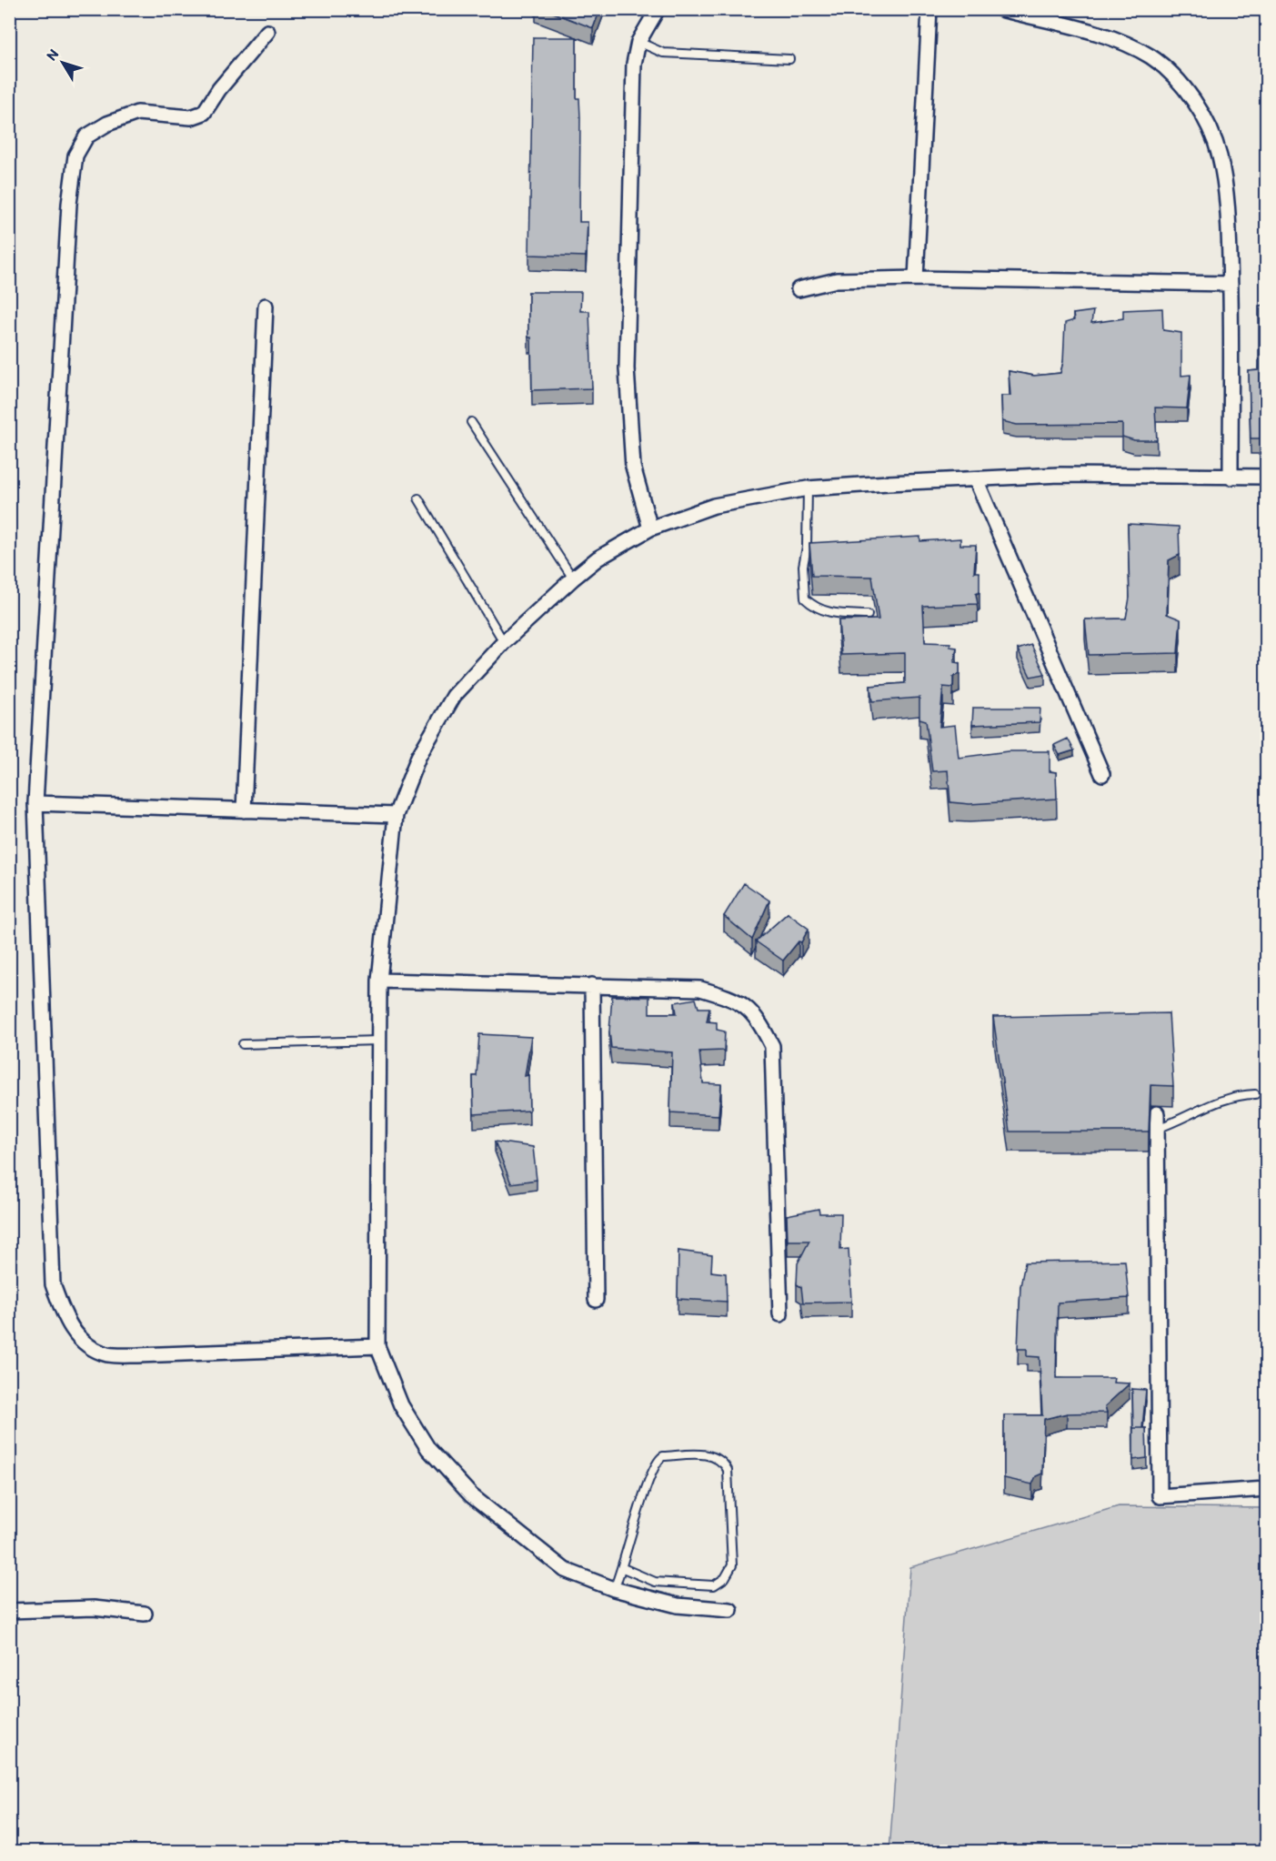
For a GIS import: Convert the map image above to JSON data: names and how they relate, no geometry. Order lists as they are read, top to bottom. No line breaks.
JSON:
{"north":"top left"}
